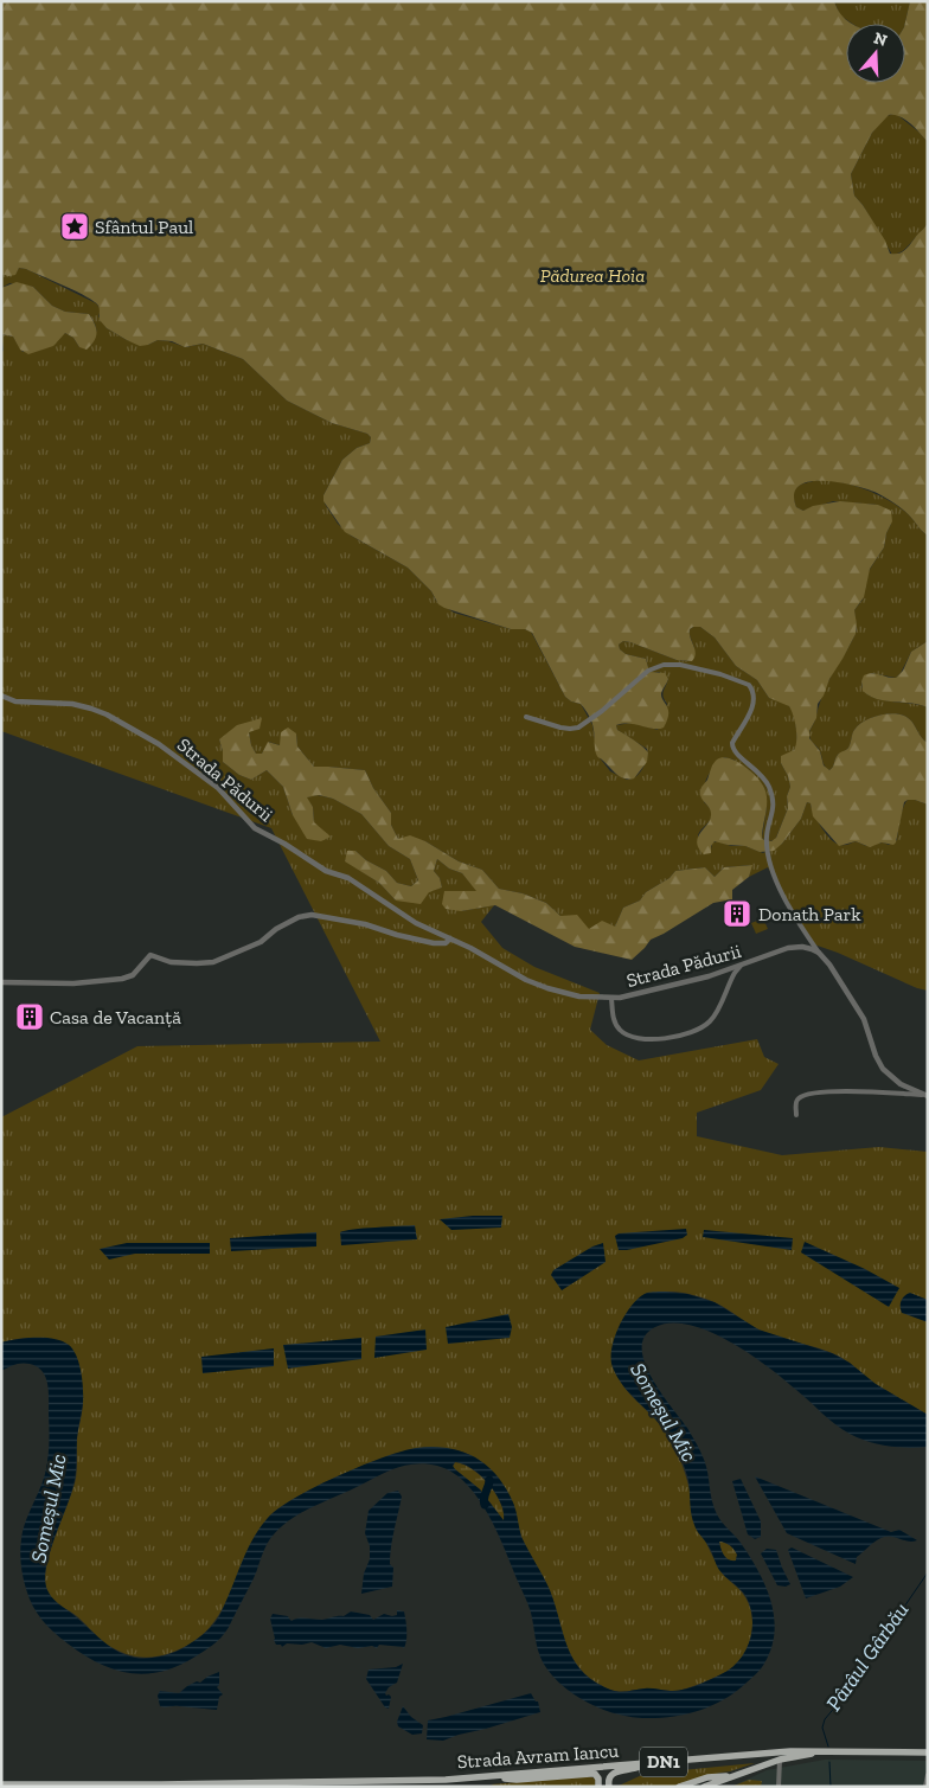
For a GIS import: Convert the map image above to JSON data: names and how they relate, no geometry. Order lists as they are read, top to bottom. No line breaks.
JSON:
{"streets":{"main road":["Strada Avram Iancu","DN1"],"street":["Strada Pădurii"]},"crossings":[["Strada Avram Iancu","DN1"]],"water":["Someșul Mic","Pârâul Gârbău"],"parks":["Pădurea Hoia"],"places":{"place":["Sfântul Paul"],"building":["Donath Park","Casa de Vacanță"]},"north":"top"}
